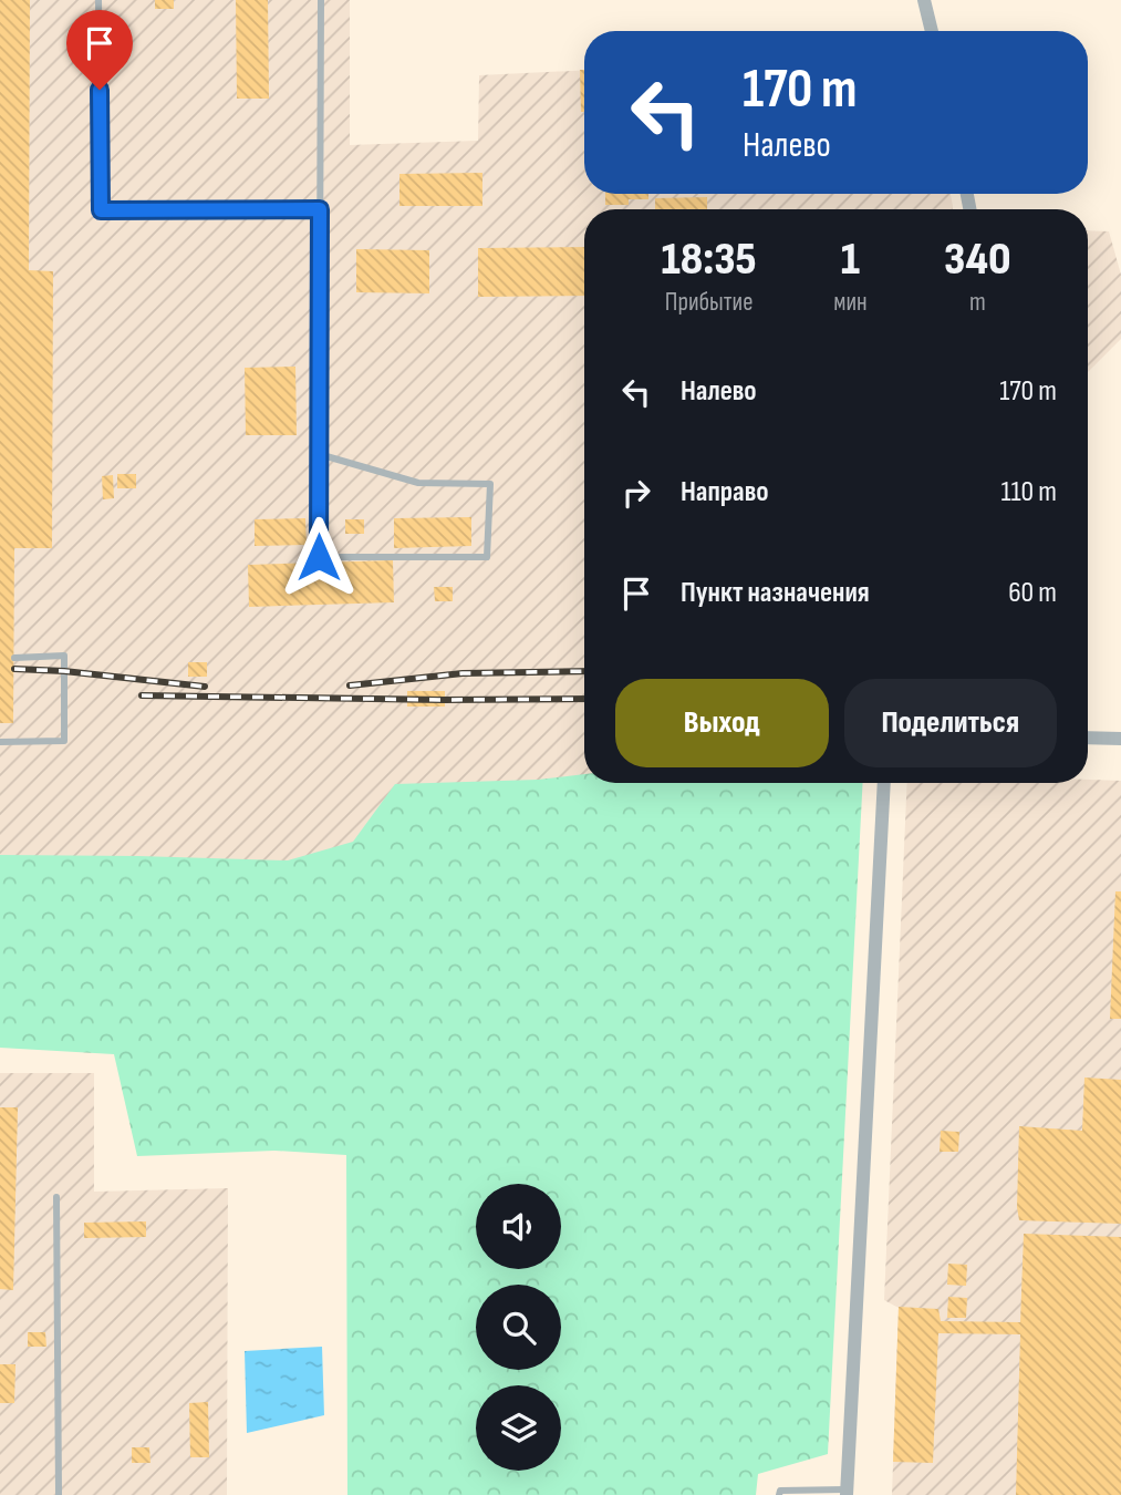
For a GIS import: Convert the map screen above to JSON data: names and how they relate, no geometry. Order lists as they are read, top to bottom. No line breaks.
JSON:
{"page":{"turn":["170 m","Налево"],"eta":["18:35","Прибытие","1","мин","340","m"],"list":[{"name":"Налево","value":"170 m"},{"name":"Направо","value":"110 m"},{"name":"Пункт назначения","value":"60 m"}],"buttons":["Выход","Поделиться"]}}
